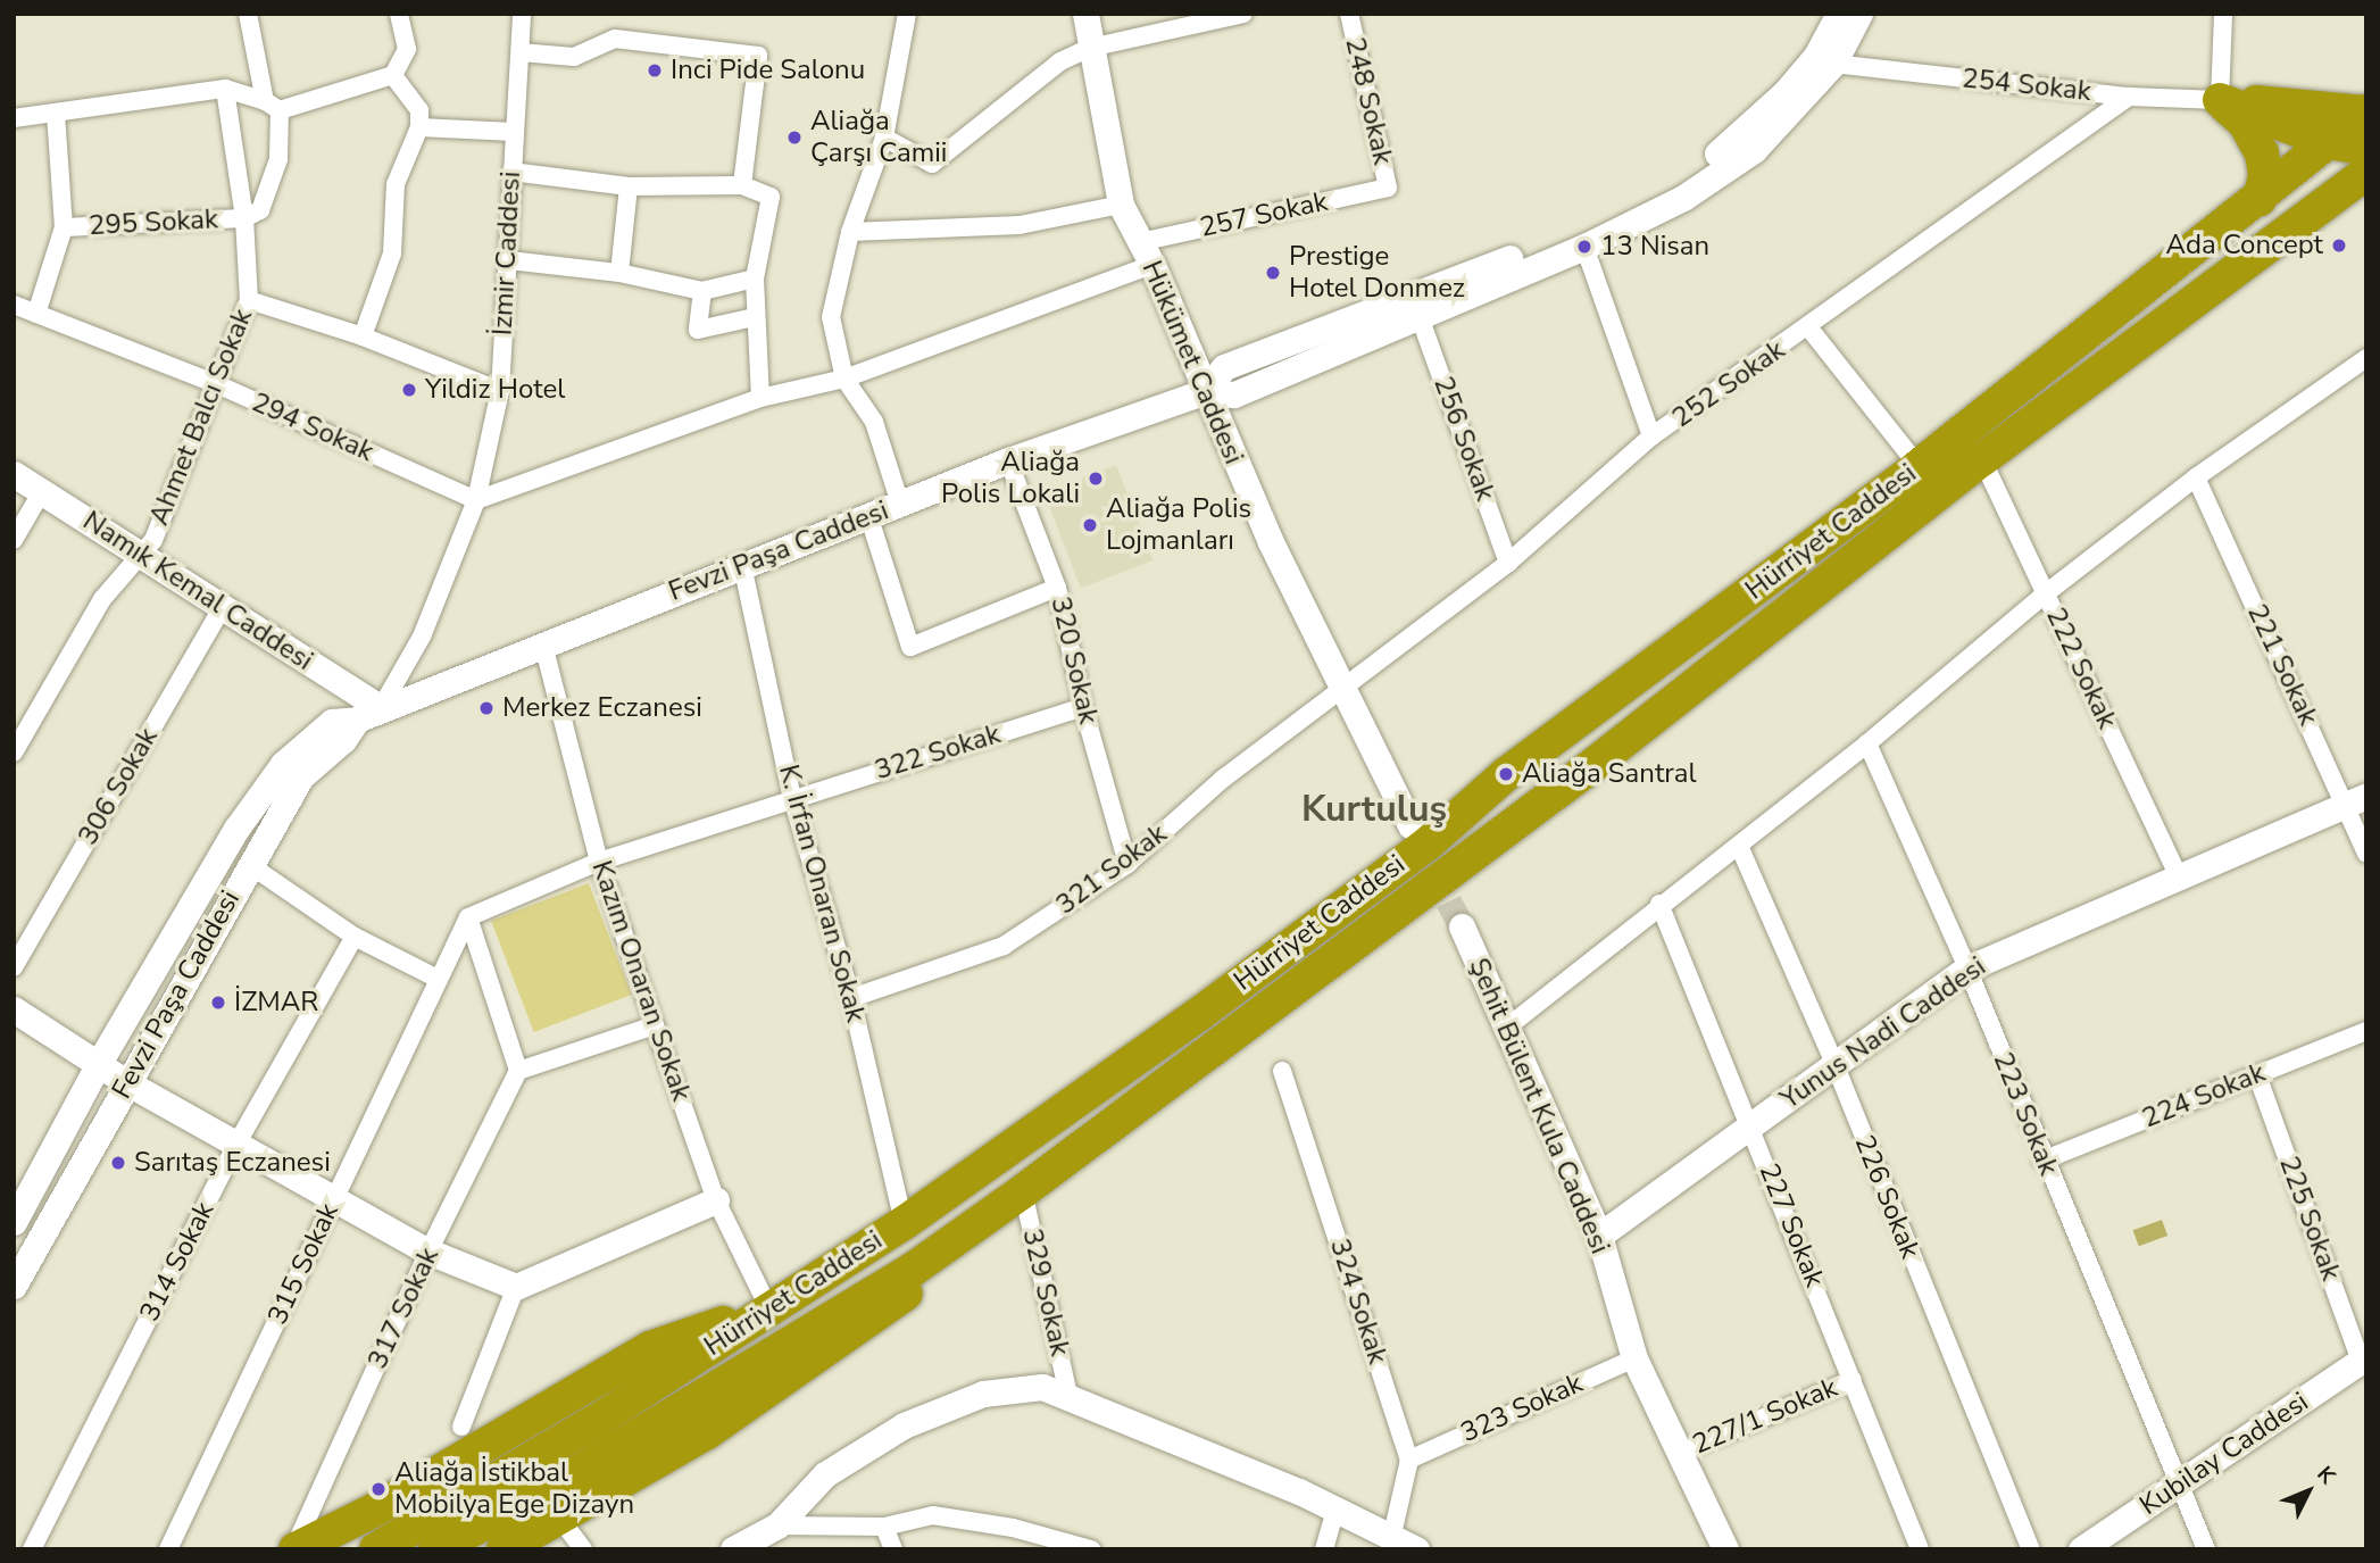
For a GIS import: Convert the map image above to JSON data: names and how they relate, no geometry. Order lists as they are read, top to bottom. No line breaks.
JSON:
{"streets":{"highway":["Hürriyet Caddesi"],"street":["254 Sokak","248 Sokak","257 Sokak","295 Sokak","İzmir Caddesi","Hükümet Caddesi","252 Sokak","Ahmet Balcı Sokak","294 Sokak","256 Sokak","Fevzi Paşa Caddesi","Namık Kemal Caddesi","320 Sokak","221 Sokak","222 Sokak","322 Sokak","306 Sokak","321 Sokak","K. İrfan Onaran Sokak","Kazım Onaran Sokak","Yunus Nadi Caddesi","224 Sokak","Şehit Bülent Kula Caddesi","223 Sokak","226 Sokak","225 Sokak","227 Sokak","314 Sokak","315 Sokak","329 Sokak","324 Sokak","317 Sokak","323 Sokak","227/1 Sokak","Kubilay Caddesi"]},"crossings":[["254 Sokak","252 Sokak"],["254 Sokak","Fevzi Paşa Caddesi"],["248 Sokak","257 Sokak"],["257 Sokak","İzmir Caddesi"],["257 Sokak","Hükümet Caddesi"],["257 Sokak","294 Sokak"],["295 Sokak","Ahmet Balcı Sokak"],["İzmir Caddesi","294 Sokak"],["İzmir Caddesi","Fevzi Paşa Caddesi"],["İzmir Caddesi","Namık Kemal Caddesi"],["Hükümet Caddesi","252 Sokak"],["Hükümet Caddesi","Fevzi Paşa Caddesi"],["Hükümet Caddesi","321 Sokak"],["252 Sokak","256 Sokak"],["252 Sokak","321 Sokak"],["Ahmet Balcı Sokak","294 Sokak"],["Ahmet Balcı Sokak","Namık Kemal Caddesi"],["256 Sokak","Fevzi Paşa Caddesi"],["Hürriyet Caddesi","222 Sokak"],["Hürriyet Caddesi","K. İrfan Onaran Sokak"],["Hürriyet Caddesi","Kazım Onaran Sokak"],["Hürriyet Caddesi","329 Sokak"],["Fevzi Paşa Caddesi","Namık Kemal Caddesi"],["Fevzi Paşa Caddesi","320 Sokak"],["Fevzi Paşa Caddesi","K. İrfan Onaran Sokak"],["Fevzi Paşa Caddesi","Kazım Onaran Sokak"],["Namık Kemal Caddesi","306 Sokak"],["320 Sokak","322 Sokak"],["320 Sokak","321 Sokak"],["221 Sokak","Yunus Nadi Caddesi"],["222 Sokak","Yunus Nadi Caddesi"],["322 Sokak","K. İrfan Onaran Sokak"],["322 Sokak","Kazım Onaran Sokak"],["322 Sokak","315 Sokak"],["321 Sokak","K. İrfan Onaran Sokak"],["Yunus Nadi Caddesi","Şehit Bülent Kula Caddesi"],["Yunus Nadi Caddesi","223 Sokak"],["Yunus Nadi Caddesi","226 Sokak"],["Yunus Nadi Caddesi","227 Sokak"],["224 Sokak","223 Sokak"],["224 Sokak","225 Sokak"],["Şehit Bülent Kula Caddesi","323 Sokak"],["Şehit Bülent Kula Caddesi","227/1 Sokak"],["223 Sokak","Kubilay Caddesi"],["225 Sokak","Kubilay Caddesi"],["227 Sokak","227/1 Sokak"],["324 Sokak","323 Sokak"]],"districts":["Kurtuluş"],"places":["Inci Pide Salonu","Aliağa Çarşı Camii","Ada Concept","13 Nisan","Prestige Hotel Donmez","Yildiz Hotel","Aliağa Polis Lokali","Aliağa Polis Lojmanları","Merkez Eczanesi","Aliağa Santral","İZMAR","Sarıtaş Eczanesi","Aliağa İstikbal Mobilya Ege Dizayn"],"north":"top right"}
